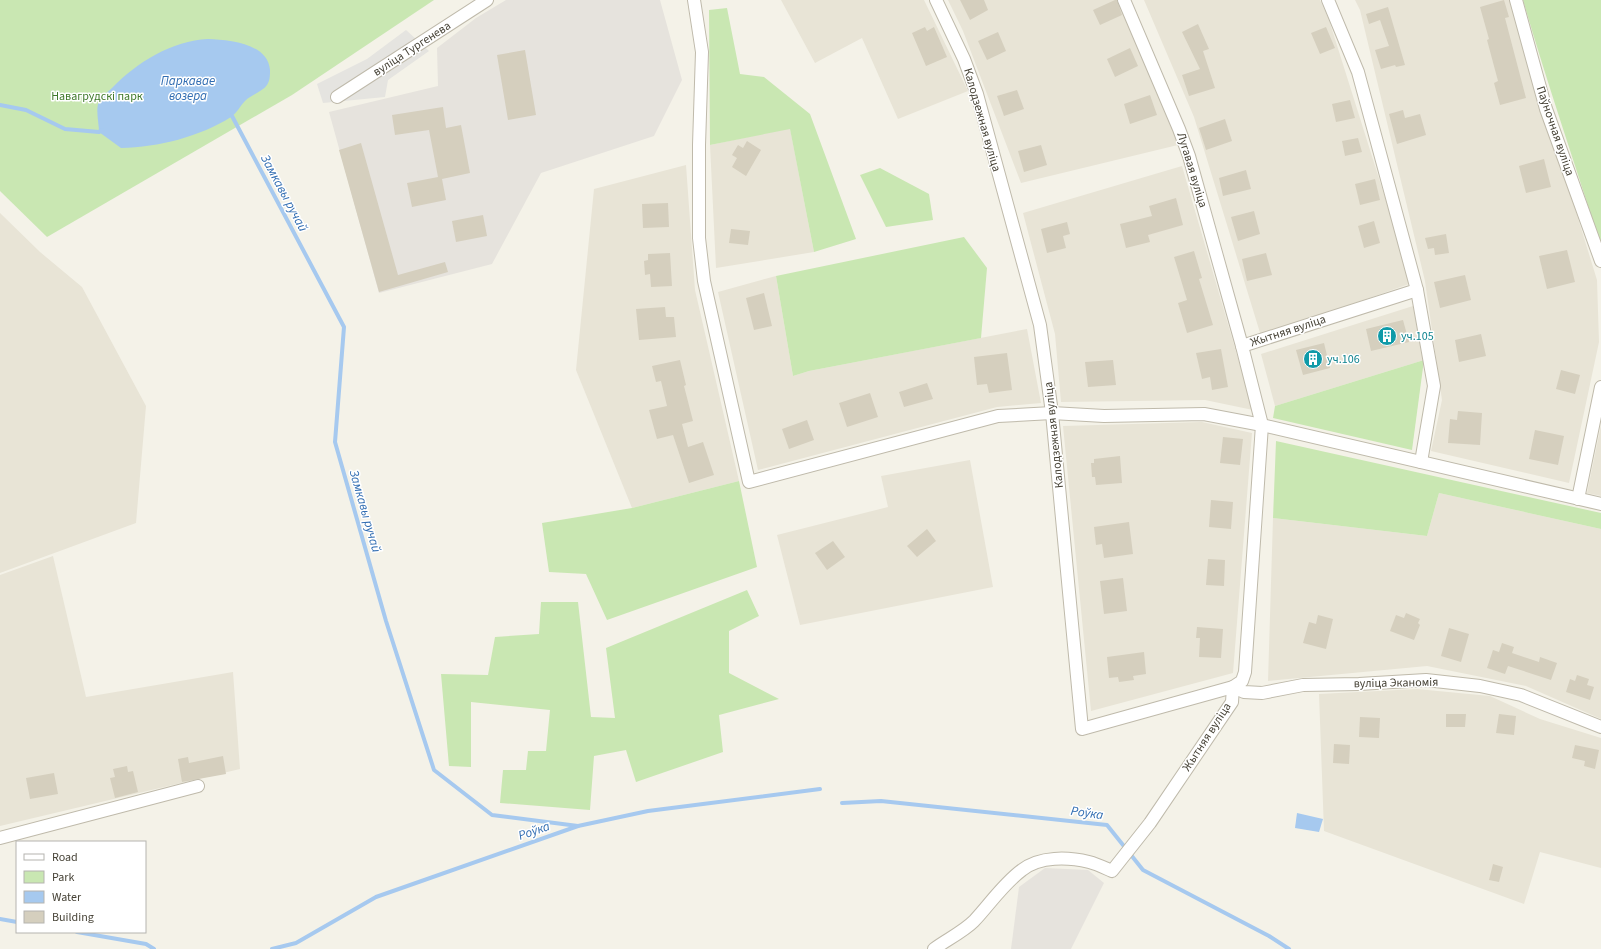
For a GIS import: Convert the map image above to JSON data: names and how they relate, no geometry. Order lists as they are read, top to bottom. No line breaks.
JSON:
{"streets":{"street":["вуліца Тургенева","Калодзежная вуліца","Паўночная вуліца","Лугавая вуліца","Жытняя вуліца","вуліца Эканомія"]},"crossings":[["Калодзежная вуліца","Жытняя вуліца"],["Калодзежная вуліца","вуліца Эканомія"],["Лугавая вуліца","Жытняя вуліца"],["Жытняя вуліца","вуліца Эканомія"]],"water":["Паркавае возера","Замкавы ручай","Роўка"],"parks":["Навагрудскі парк"],"places":{"building":["уч.105","уч.106"]},"legend":["Road","Park","Water","Building"]}
